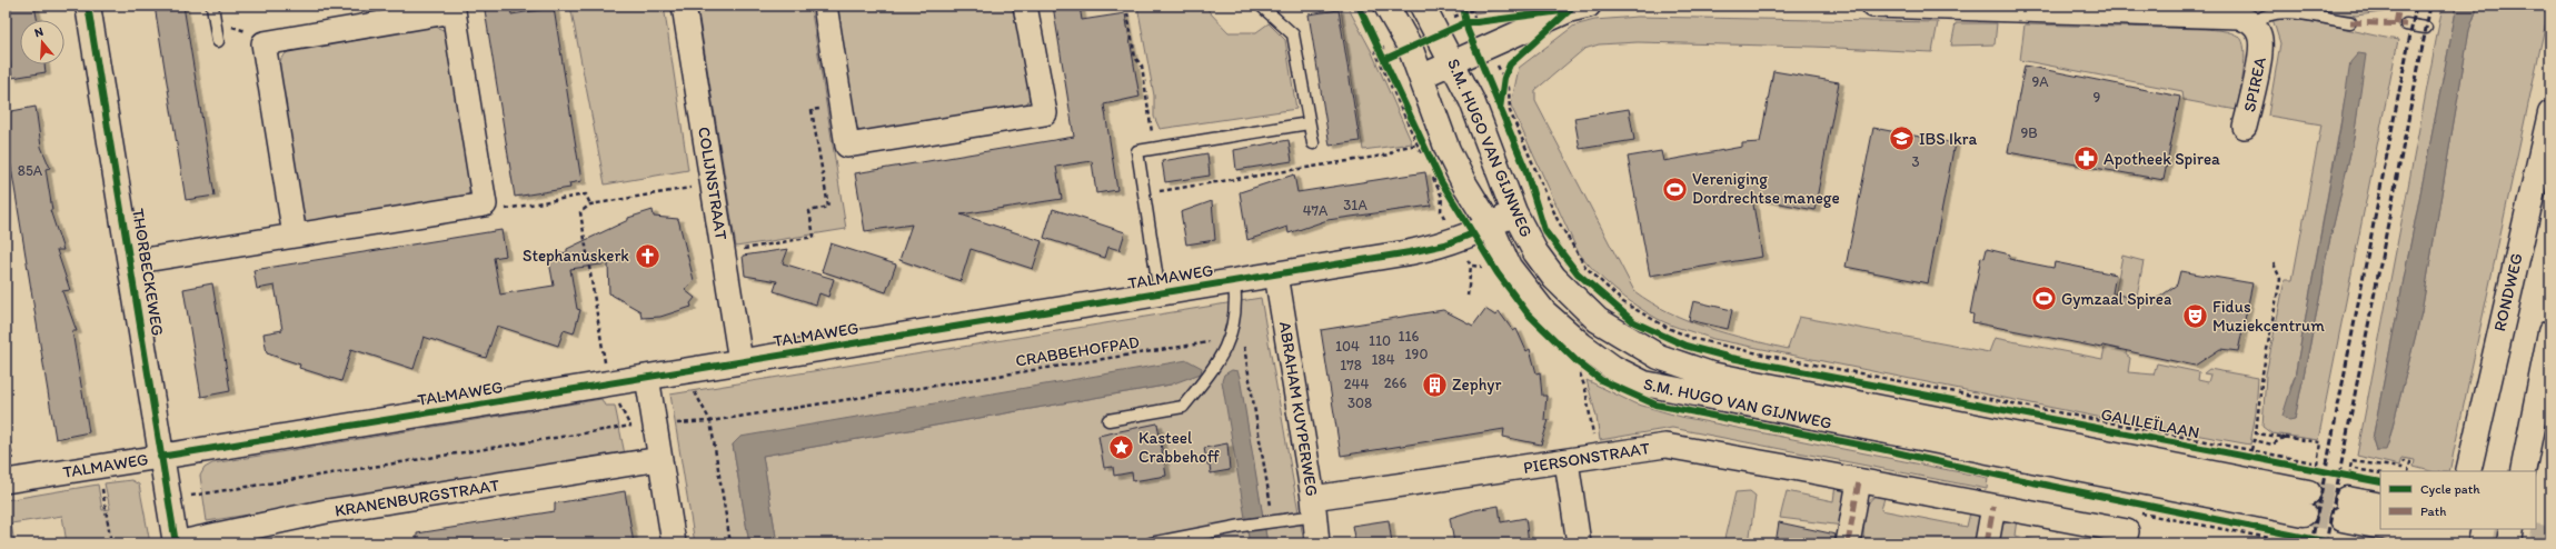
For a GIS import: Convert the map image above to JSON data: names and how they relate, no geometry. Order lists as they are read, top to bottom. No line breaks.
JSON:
{"streets":{"main road":["S.M. HUGO VAN GIJNWEG","THORBECKEWEG","TALMAWEG","RONDWEG"],"street":["SPIREA","COLIJNSTRAAT","ABRAHAM KUYPERWEG","PIERSONSTRAAT","KRANENBURGSTRAAT"],"path":["CRABBEHOFPAD"],"cycle path":["GALILEÏLAAN"]},"crossings":[["S.M. HUGO VAN GIJNWEG","TALMAWEG"],["COLIJNSTRAAT","TALMAWEG"],["THORBECKEWEG","TALMAWEG"],["THORBECKEWEG","CRABBEHOFPAD"],["THORBECKEWEG","KRANENBURGSTRAAT"],["TALMAWEG","ABRAHAM KUYPERWEG"],["ABRAHAM KUYPERWEG","PIERSONSTRAAT"]],"places":{"school or university":["IBS Ikra"],"pharmacy":["Apotheek Spirea"],"sports":["Vereniging Dordrechtse manege","Gymzaal Spirea"],"church":["Stephanuskerk"],"theatre":["Fidus Muziekcentrum"],"building":["Zephyr"],"place":["Kasteel Crabbehoff"]},"house_numbers":["9A","9","9B","3","85A","31A","47A","116","110","104","190","184","178","266","244","308"],"legend":["Cycle path","Path"],"north":"top"}
